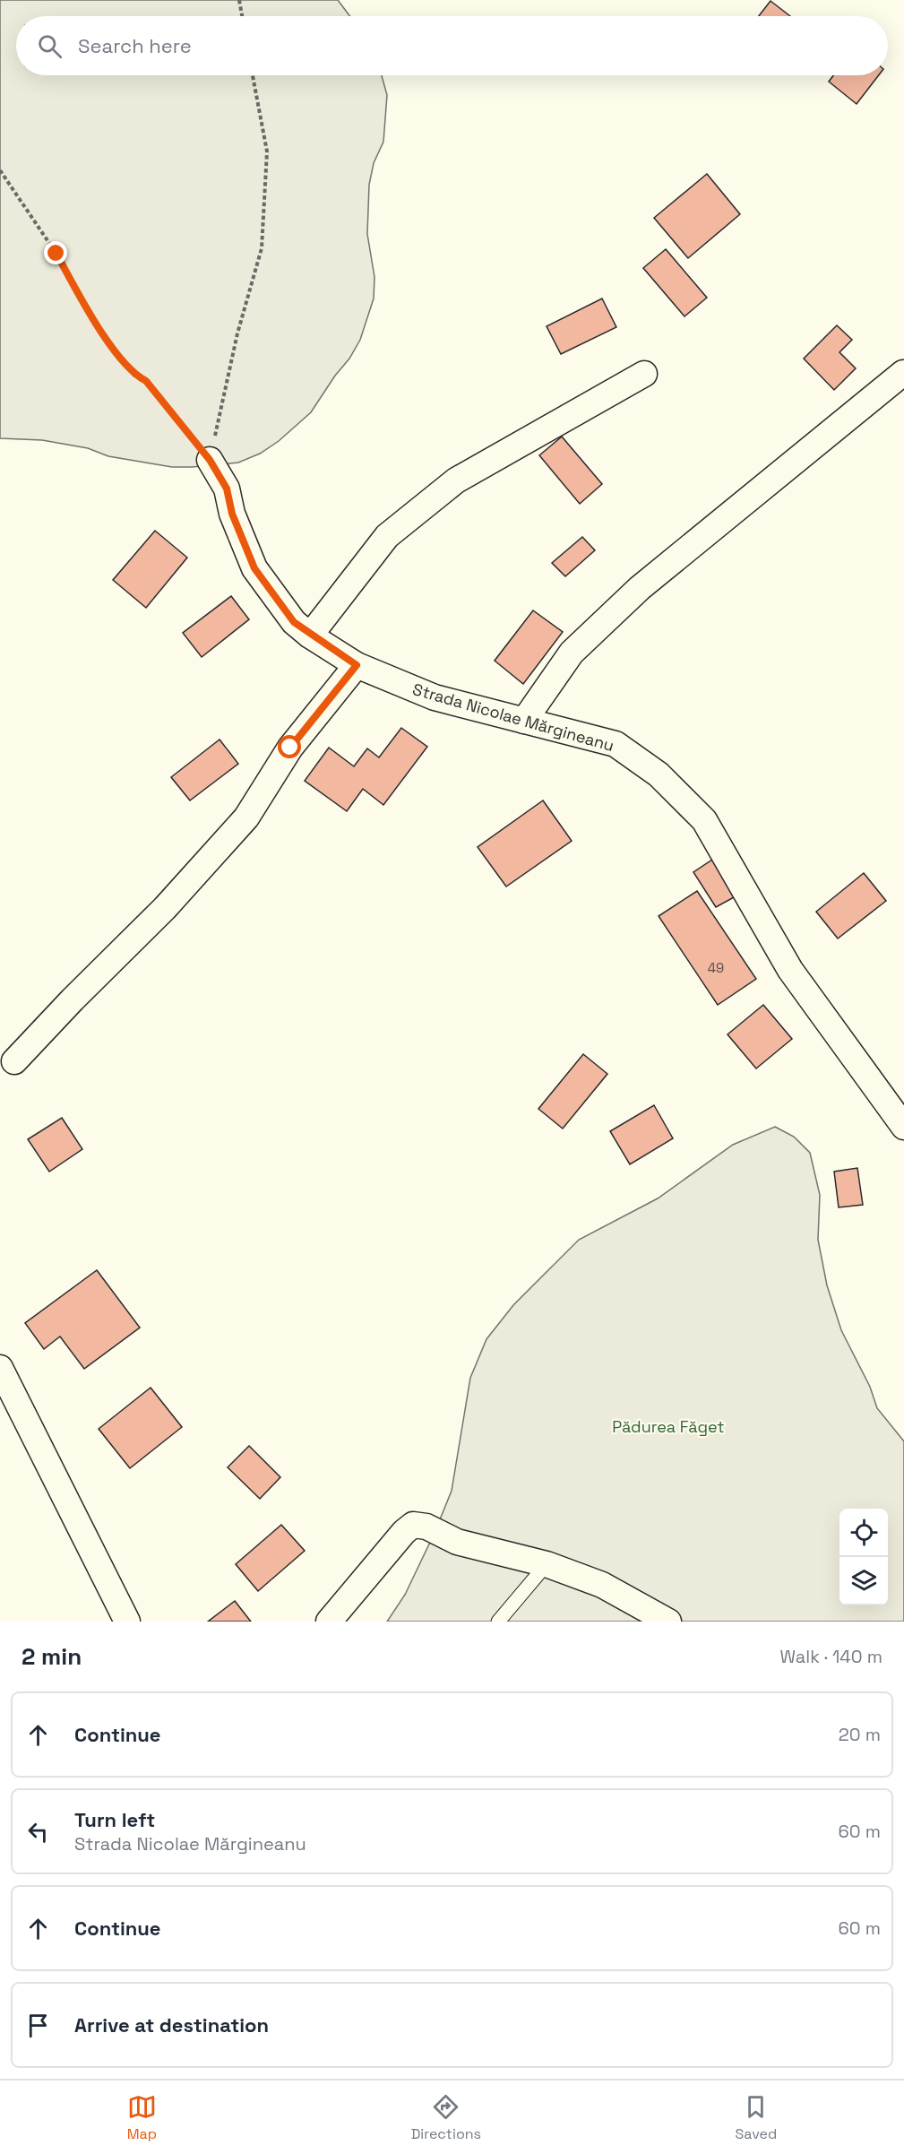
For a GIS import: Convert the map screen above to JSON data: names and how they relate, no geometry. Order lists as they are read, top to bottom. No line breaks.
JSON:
{"streets":{"street":["Strada Nicolae Mărgineanu"]},"parks":["Pădurea Făget"],"house_numbers":["49"],"page":{"search":"Search here","heading":["2 min","Walk · 140 m"],"list":[["Continue","20 m"],["Turn left","Strada Nicolae Mărgineanu","60 m"],["Continue","60 m"],"Arrive at destination"],"nav":["Map","Directions","Saved"]}}
